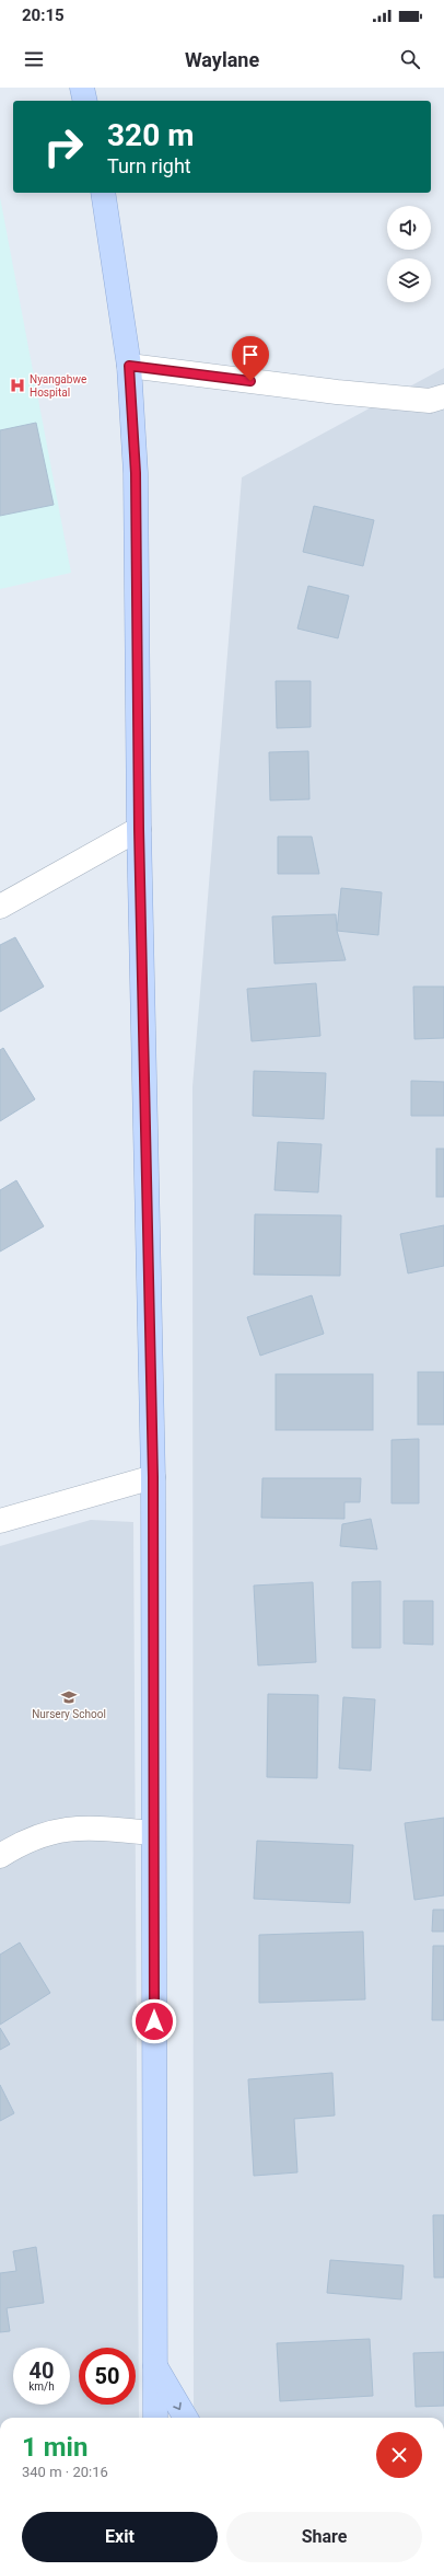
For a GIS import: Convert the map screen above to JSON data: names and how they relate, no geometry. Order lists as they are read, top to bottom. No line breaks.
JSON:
{"places":{"hospital":["Nyangabwe Hospital"],"school or university":["Nursery School"]},"page":{"status":"20:15","header":"Waylane","turn":["320 m","Turn right"],"speed":"40 km/h","limit":"50","heading":["1 min","340 m · 20:16"],"buttons":["Exit","Share"]}}
